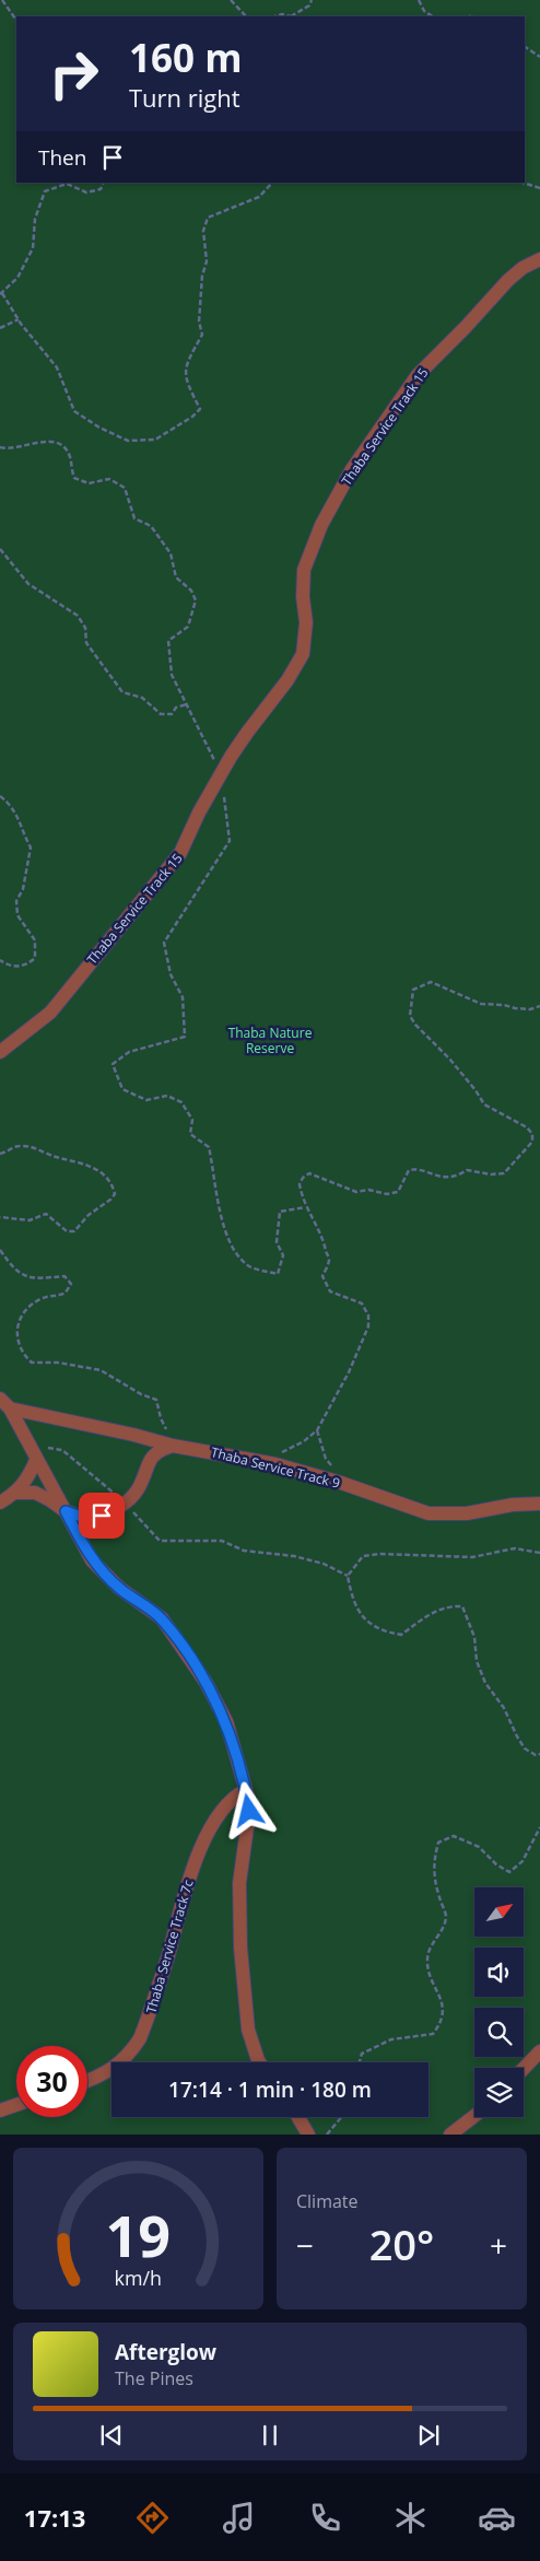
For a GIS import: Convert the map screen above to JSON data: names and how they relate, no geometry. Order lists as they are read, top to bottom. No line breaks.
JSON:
{"streets":{"street":["Thaba Service Track 15","Thaba Service Track 9","Thaba Service Track 7c"]},"parks":["Thaba Nature Reserve"],"north":"top right","page":{"turn":["160 m","Turn right"],"then":"Then","limit":"30","trip":"17:14 · 1 min · 180 m","tile":"Climate","heat":["−","20°","+"],"song":["Afterglow","The Pines"],"tabs":"17:13","gauge":["19","km/h"]}}
